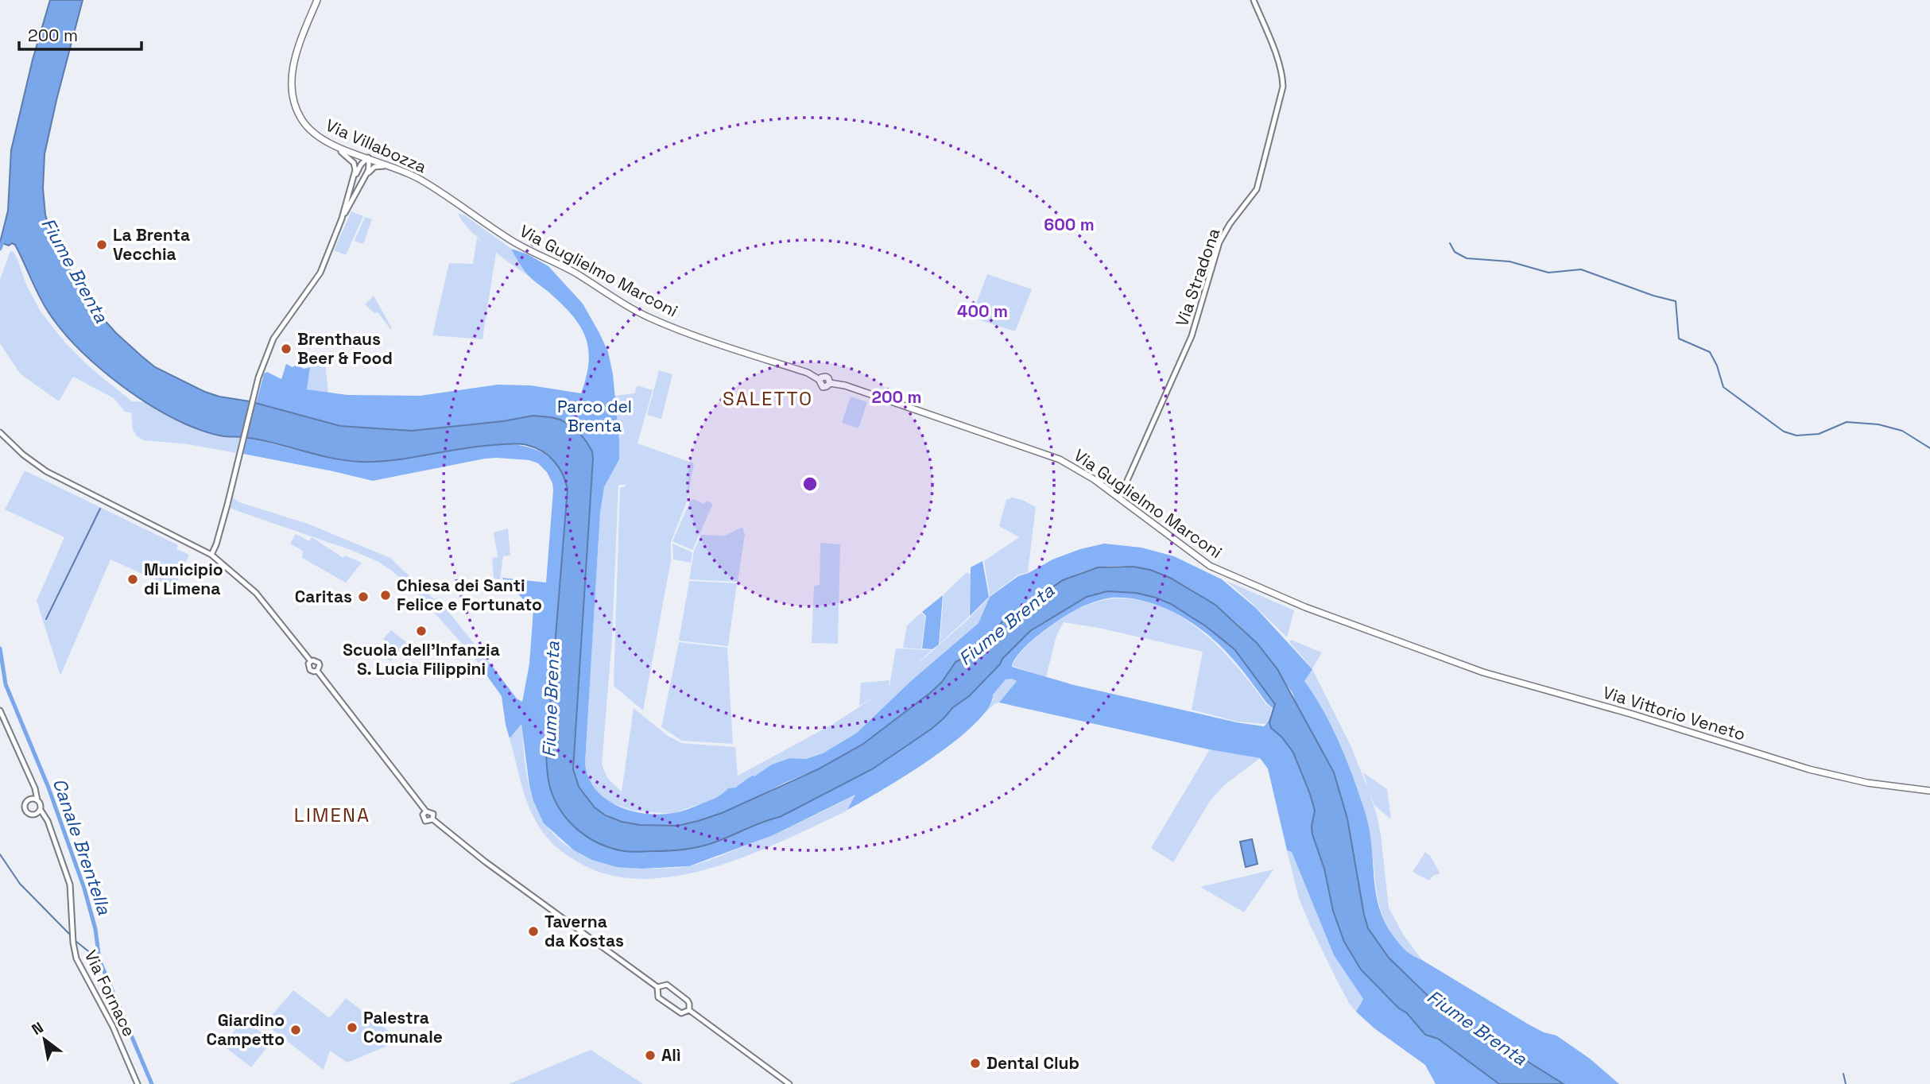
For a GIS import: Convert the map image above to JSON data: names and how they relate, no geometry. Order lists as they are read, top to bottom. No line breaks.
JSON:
{"streets":{"main road":["Via Villabozza","Via Guglielmo Marconi","Via Vittorio Veneto"],"street":["Via Stradona","Via Fornace"]},"crossings":[["Via Villabozza","Via Guglielmo Marconi"],["Via Guglielmo Marconi","Via Stradona"],["Via Guglielmo Marconi","Via Vittorio Veneto"]],"districts":["SALETTO","LIMENA"],"water":["Fiume Brenta","Canale Brentella"],"parks":["Parco del Brenta"],"places":["La Brenta Vecchia","Brenthaus Beer & Food","Municipio di Limena","Chiesa dei Santi Felice e Fortunato","Caritas","Scuola dell'Infanzia S. Lucia Filippini","Taverna da Kostas","Palestra Comunale","Giardino Campetto","Alì","Dental Club"],"scale_bar":"200 m","north":"top left","rings":["600 m","400 m","200 m"]}
